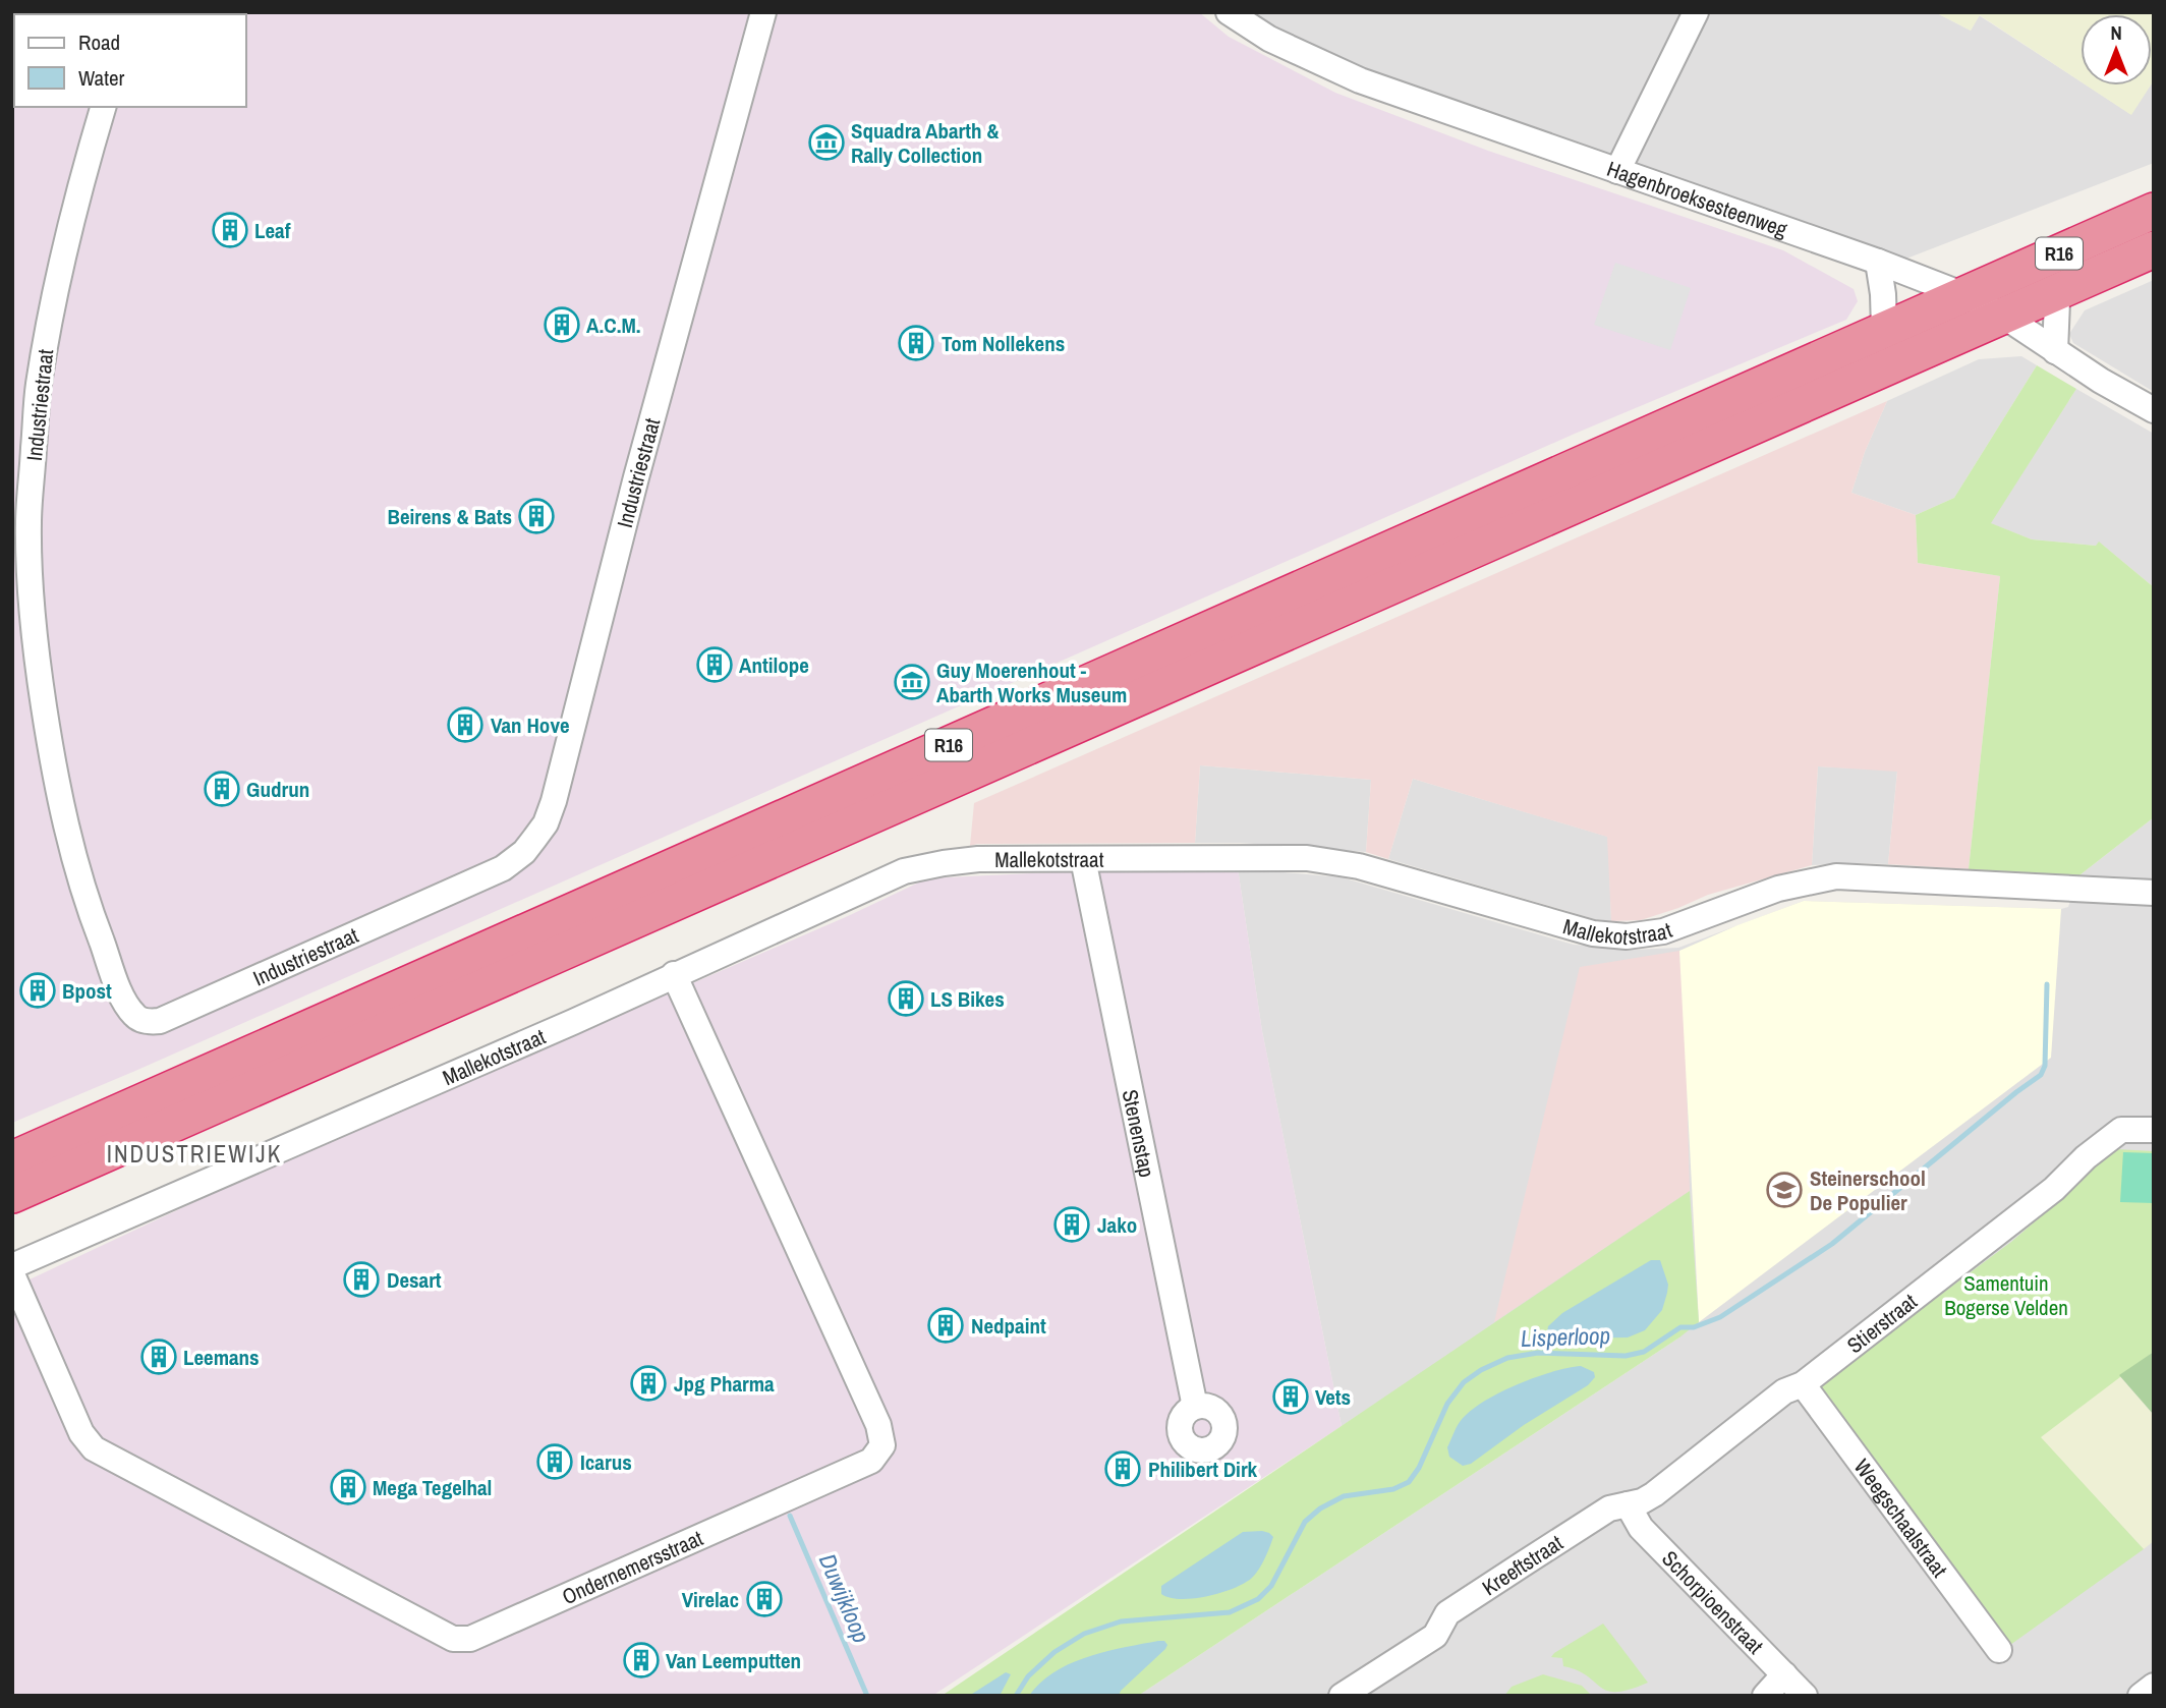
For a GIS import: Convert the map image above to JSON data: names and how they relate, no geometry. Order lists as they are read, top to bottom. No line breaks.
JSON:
{"streets":{"highway":["R16"],"street":["Hagenbroeksesteenweg","Industriestraat","Mallekotstraat","Stenenstap","Stierstraat","Weegschaalstraat","Ondernemersstraat","Kreeftstraat","Schorpioenstraat"]},"crossings":[["Hagenbroeksesteenweg","R16"],["Mallekotstraat","Stenenstap"],["Mallekotstraat","Ondernemersstraat"],["Stierstraat","Weegschaalstraat"],["Stierstraat","Kreeftstraat"],["Kreeftstraat","Schorpioenstraat"]],"districts":["INDUSTRIEWIJK"],"water":["Lisperloop","Duwijkloop"],"parks":["Samentuin Bogerse Velden"],"places":{"museum":["Squadra Abarth & Rally Collection","Guy Moerenhout - Abarth Works Museum"],"building":["Leaf","A.C.M.","Tom Nollekens","Beirens & Bats","Antilope","Van Hove","Gudrun","Bpost","LS Bikes","Jako","Desart","Nedpaint","Leemans","Jpg Pharma","Vets","Icarus","Philibert Dirk","Mega Tegelhal","Virelac","Van Leemputten"],"school or university":["Steinerschool De Populier"]},"legend":["Road","Water"],"north":"top"}
